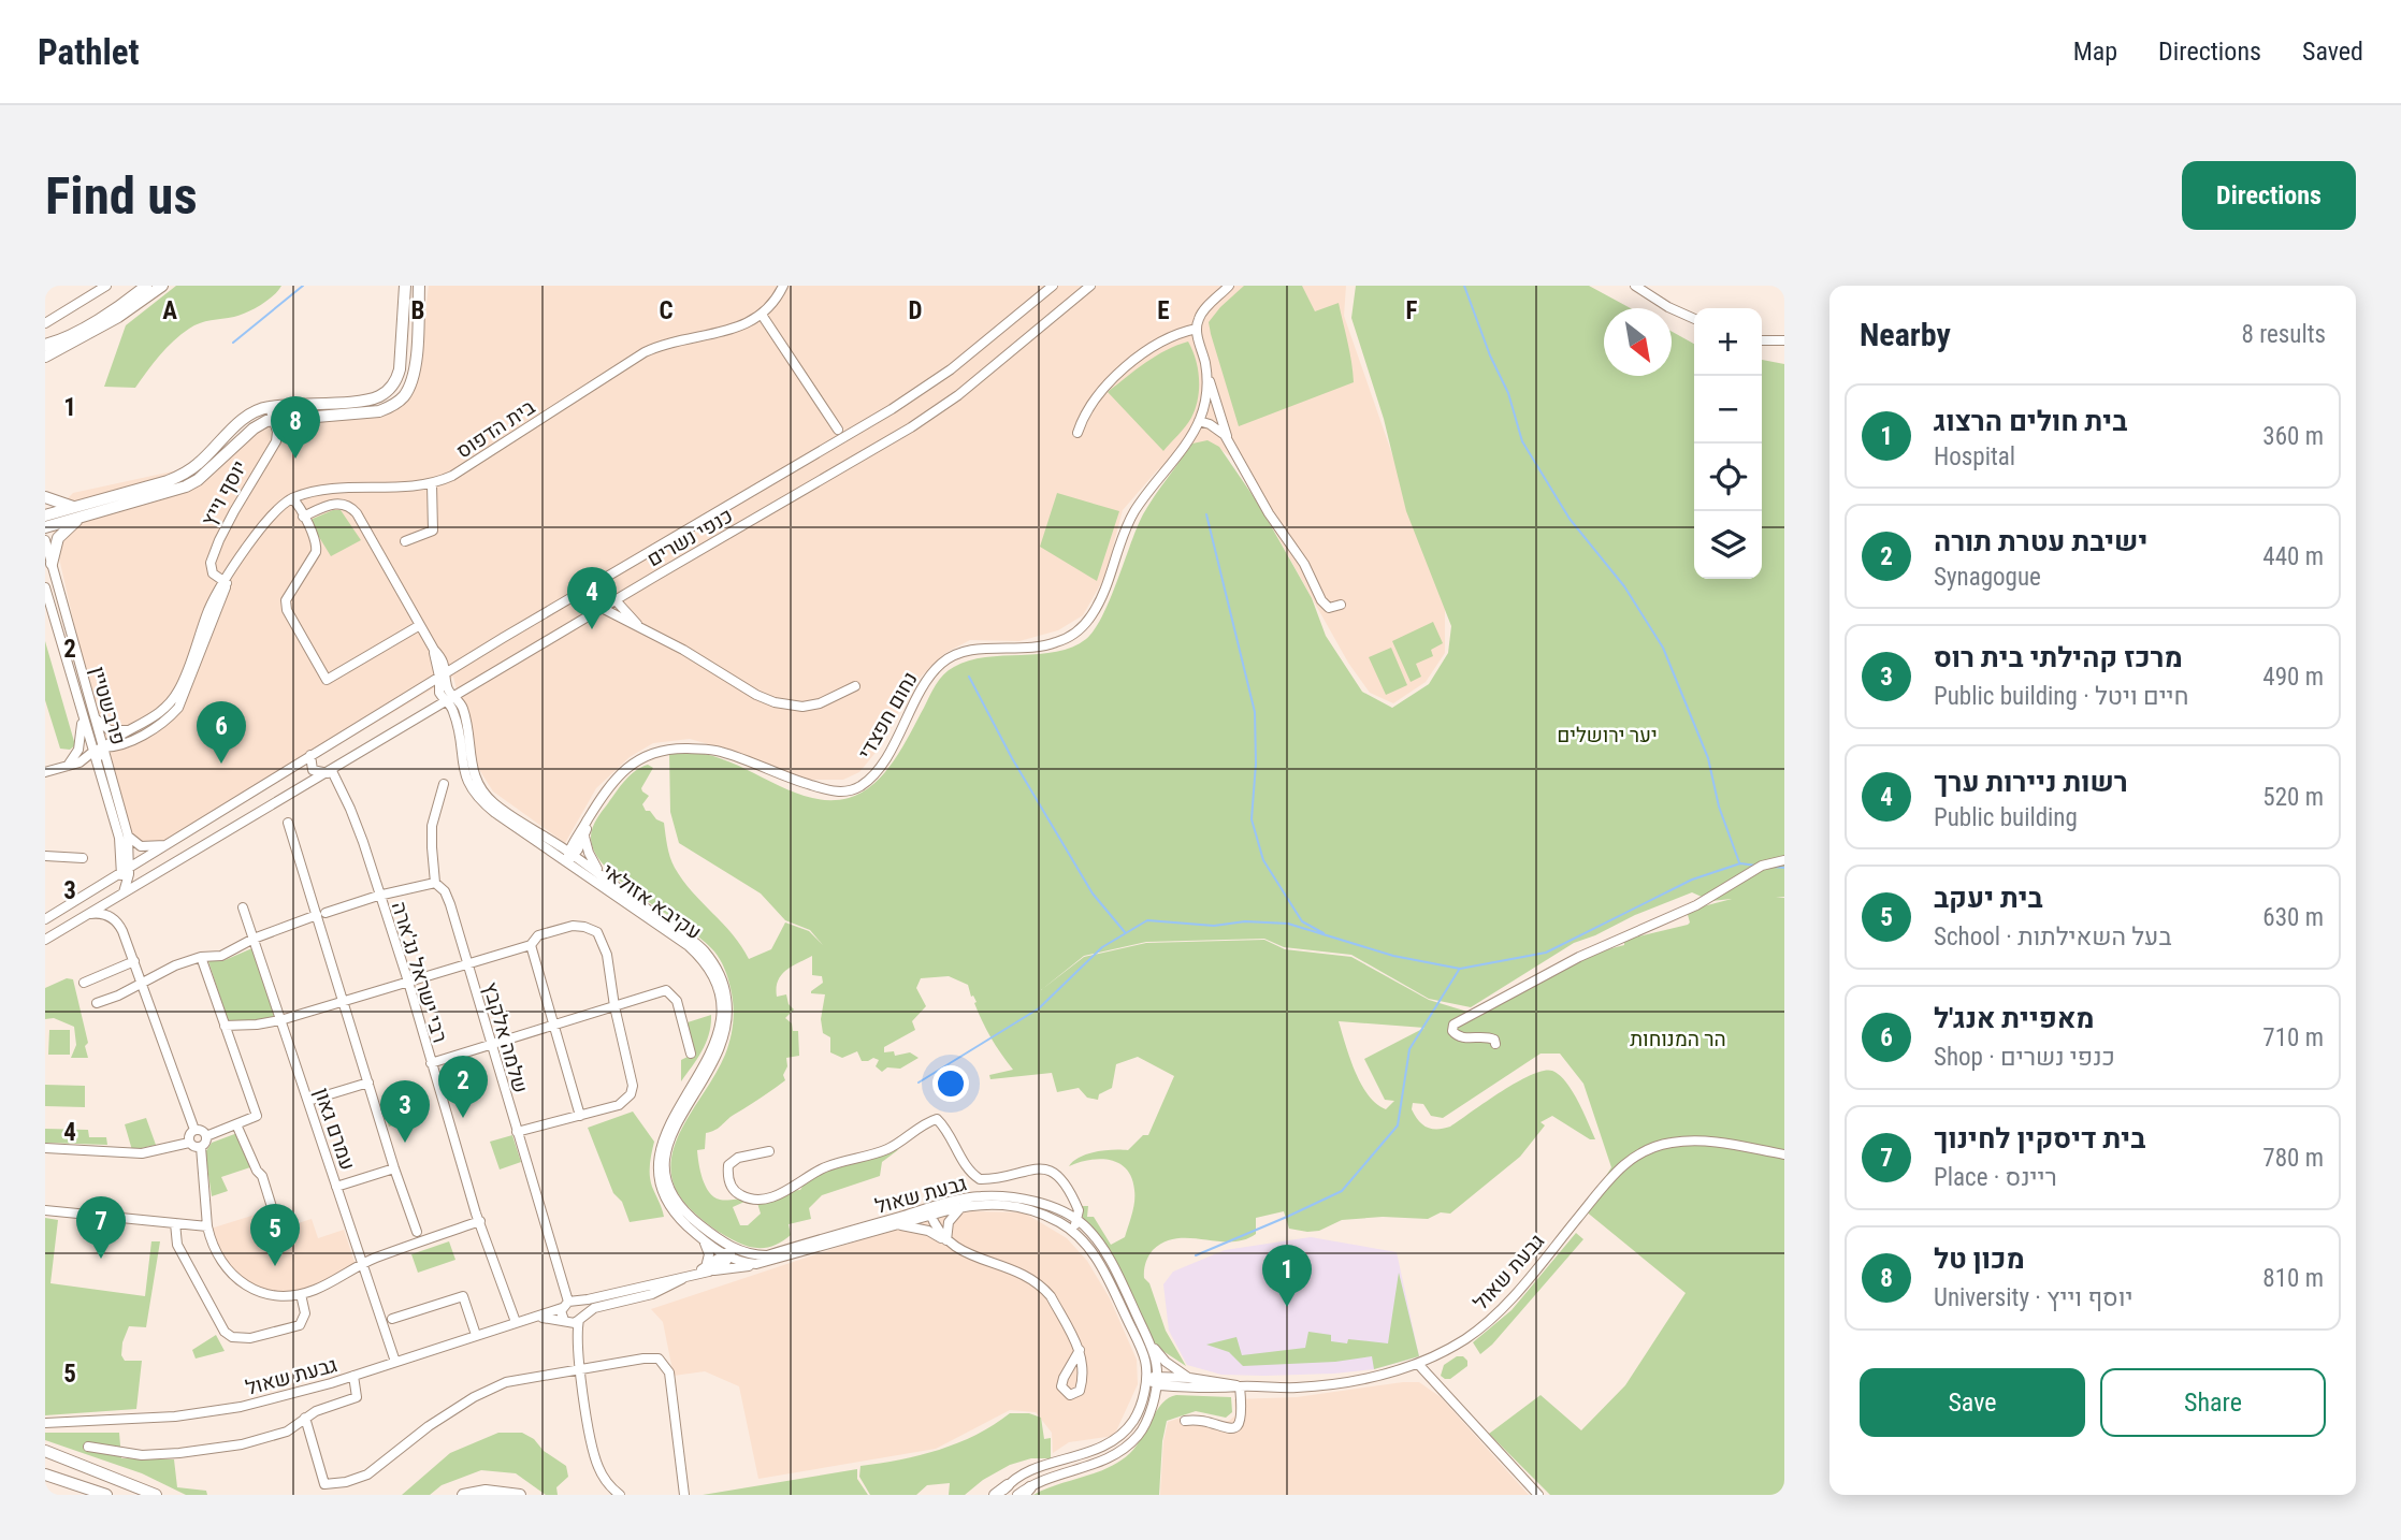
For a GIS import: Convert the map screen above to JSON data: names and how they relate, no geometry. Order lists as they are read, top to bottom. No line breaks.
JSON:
{"streets":{"street":["בית הדפוס","יוסף וייץ","כנפי נשרים","פרבשטיין","נחום חפצדי","עקיבא אזולאי","רבי ישראל נג'ארה","שלמה אלקבץ","עמרם גאון","גבעת שאול"]},"crossings":[["בית הדפוס","יוסף וייץ"],["בית הדפוס","פרבשטיין"],["כנפי נשרים","פרבשטיין"],["כנפי נשרים","עקיבא אזולאי"],["כנפי נשרים","רבי ישראל נג'ארה"],["נחום חפצדי","עקיבא אזולאי"],["עקיבא אזולאי","גבעת שאול"],["רבי ישראל נג'ארה","גבעת שאול"],["שלמה אלקבץ","גבעת שאול"],["עמרם גאון","גבעת שאול"]],"parks":["יער ירושלים","הר המנוחות"],"north":"bottom right","page":{"header":"Pathlet","nav":["Map","Directions","Saved"],"buttons":["Directions",["Save","Share"]],"title":"Find us","heading":["Nearby","8 results"],"map_buttons":["+","−"],"list":[{"mark":"1","name":"בית חולים הרצוג","note":"Hospital","value":"360 m"},{"mark":"2","name":"ישיבת עטרת תורה","note":"Synagogue","value":"440 m"},{"mark":"3","name":"מרכז קהילתי בית רוס","note":"Public building · חיים ויטל","value":"490 m"},{"mark":"4","name":"רשות ניירות ערך","note":"Public building","value":"520 m"},{"mark":"5","name":"בית יעקב","note":"School · בעל השאילתות","value":"630 m"},{"mark":"6","name":"מאפיית אנג'ל","note":"Shop · כנפי נשרים","value":"710 m"},{"mark":"7","name":"בית דיסקין לחינוך","note":"Place · ריינס","value":"780 m"},{"mark":"8","name":"מכון טל","note":"University · יוסף וייץ","value":"810 m"}],"pins":["8","4","6","2","3","7","5","1"]},"grid":{"columns":["A","B","C","D","E","F"],"rows":["1","2","3","4","5"]}}
